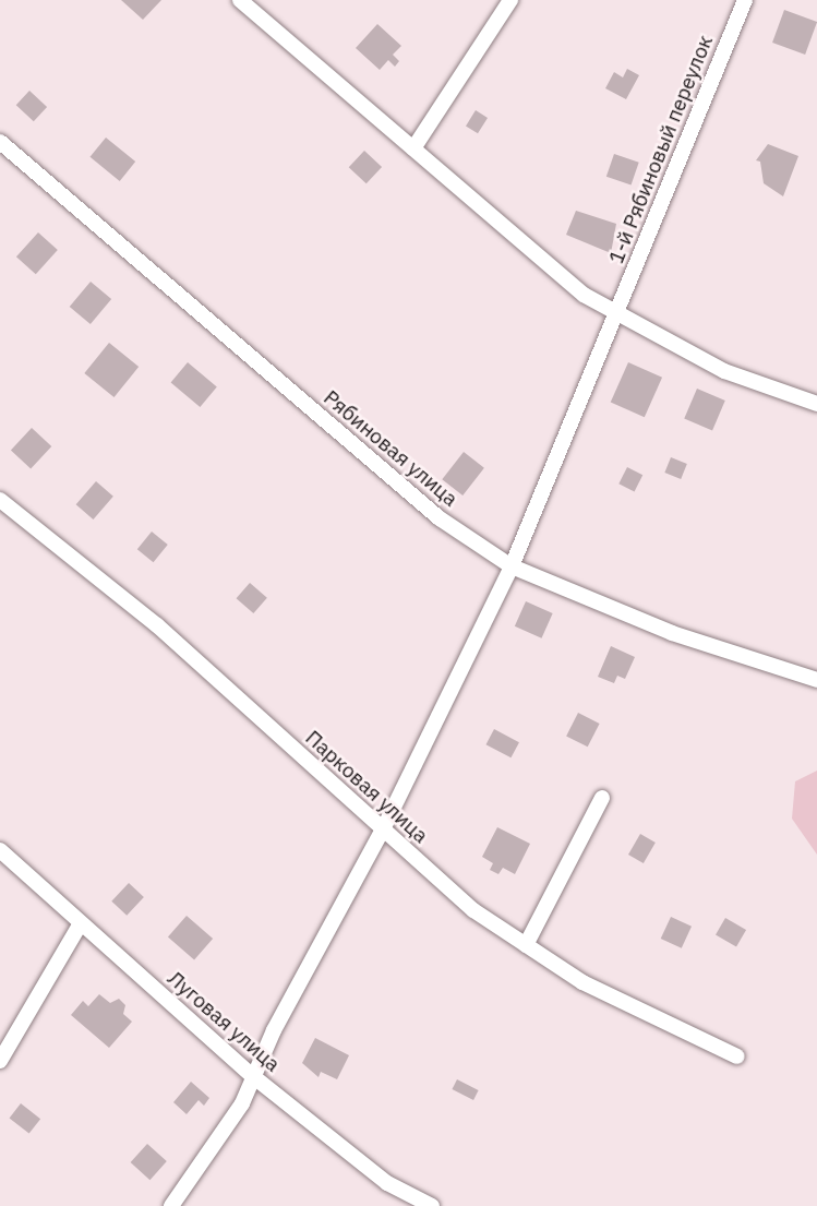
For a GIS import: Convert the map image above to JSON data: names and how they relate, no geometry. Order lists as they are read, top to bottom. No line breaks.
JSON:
{"streets":{"street":["1-й Рябиновый переулок","Рябиновая улица","Парковая улица","Луговая улица"]},"crossings":[["1-й Рябиновый переулок","Рябиновая улица"],["1-й Рябиновый переулок","Парковая улица"],["1-й Рябиновый переулок","Луговая улица"]]}
